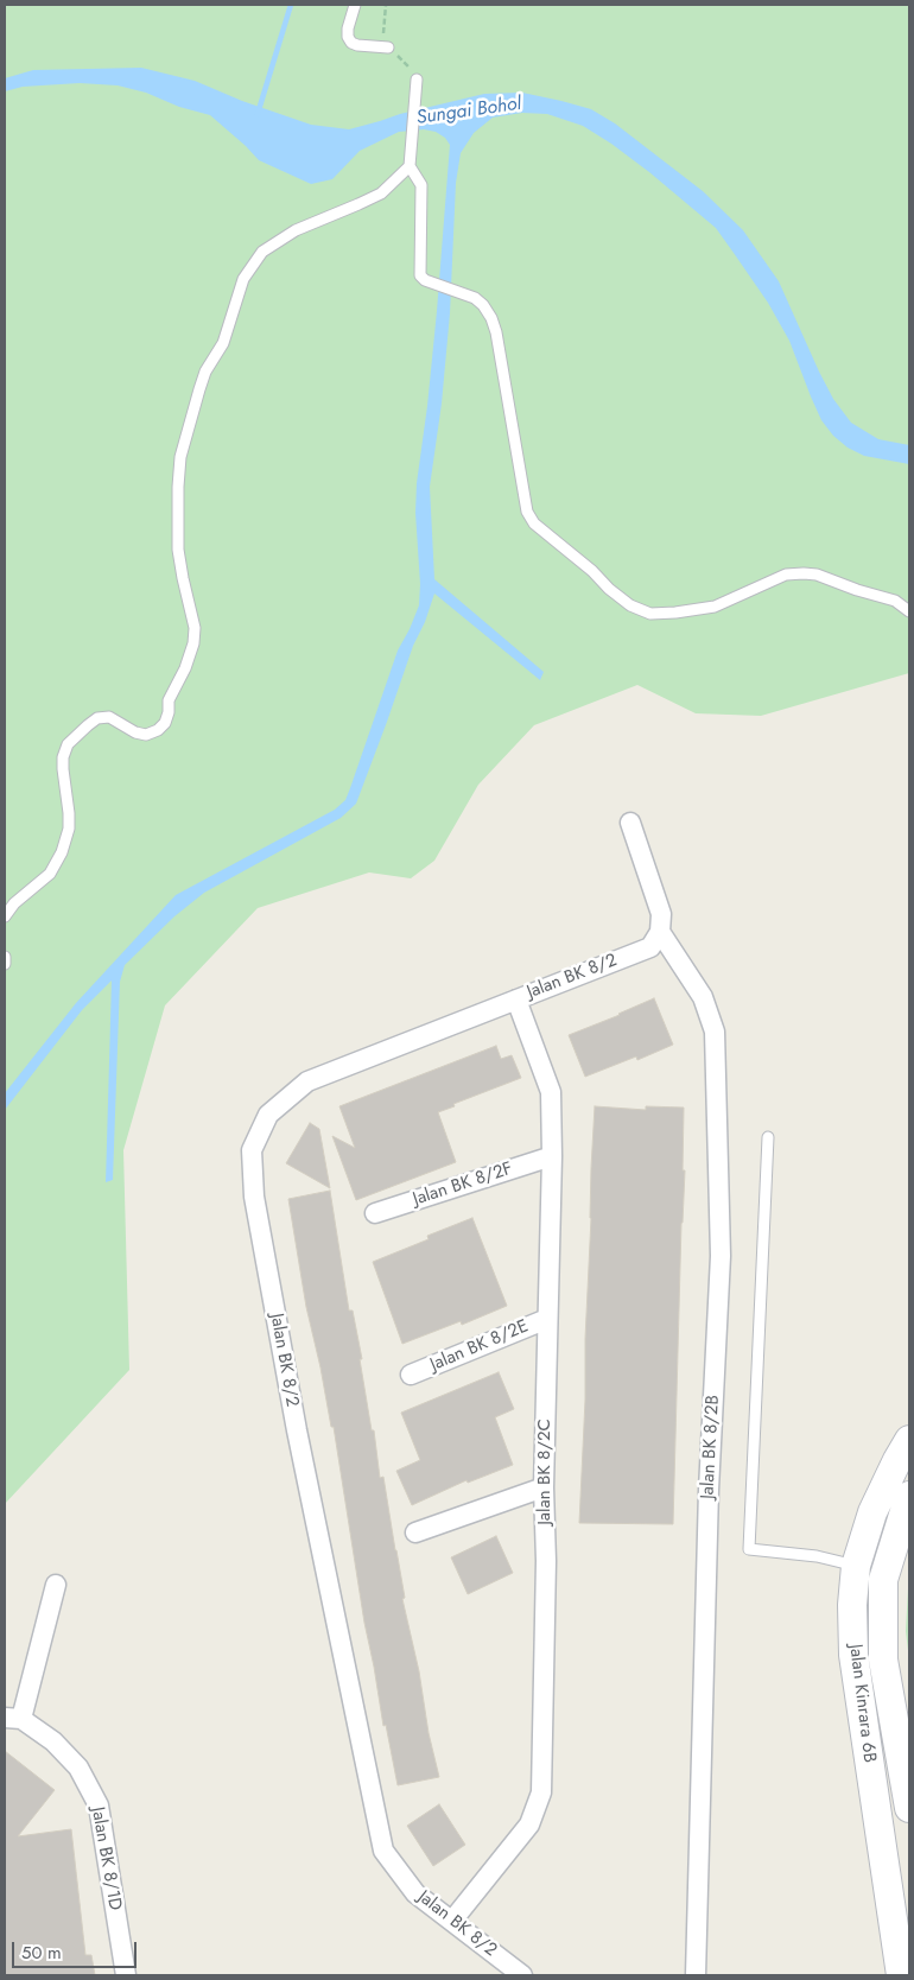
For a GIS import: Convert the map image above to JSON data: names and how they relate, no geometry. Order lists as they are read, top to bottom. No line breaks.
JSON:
{"streets":{"street":["Jalan BK 8/2","Jalan BK 8/2F","Jalan BK 8/2E","Jalan BK 8/2B","Jalan BK 8/2C","Jalan Kinrara 6B","Jalan BK 8/1D"]},"crossings":[["Jalan BK 8/2","Jalan BK 8/2B"],["Jalan BK 8/2","Jalan BK 8/2C"],["Jalan BK 8/2F","Jalan BK 8/2C"],["Jalan BK 8/2E","Jalan BK 8/2C"]],"water":["Sungai Bohol"],"scale_bar":"50 m"}
